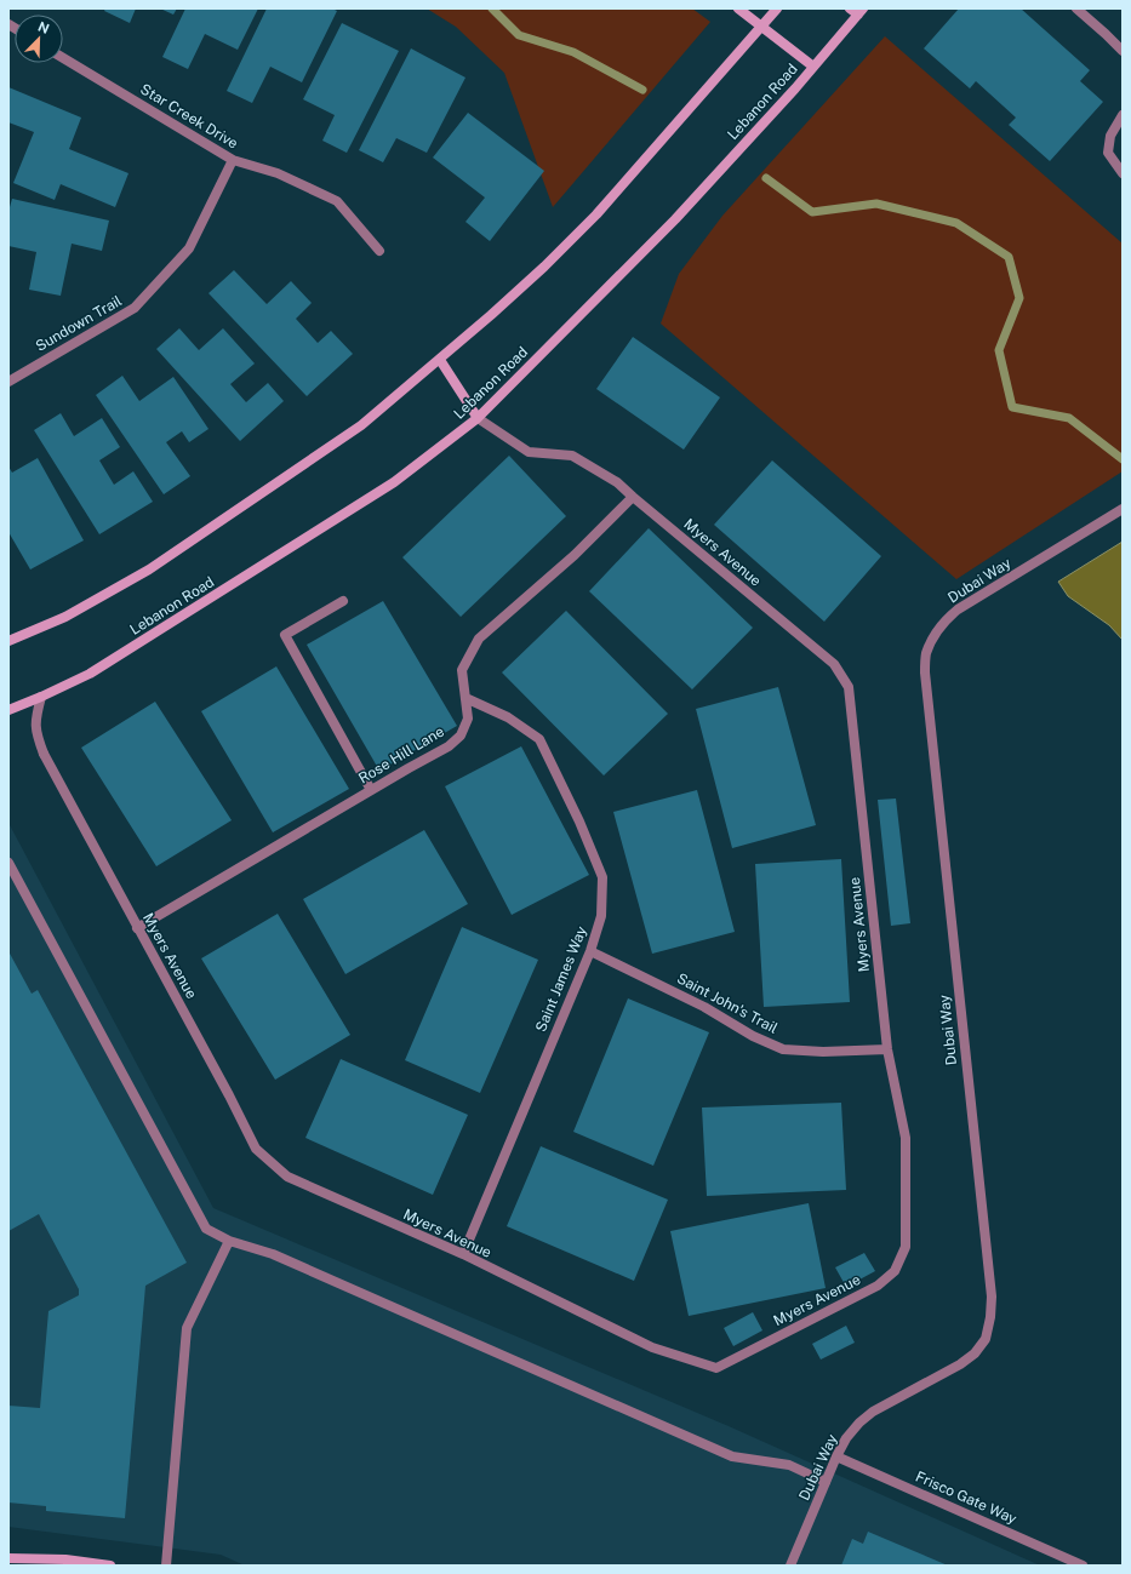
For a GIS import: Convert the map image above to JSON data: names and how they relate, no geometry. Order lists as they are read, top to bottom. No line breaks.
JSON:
{"streets":{"main road":["Lebanon Road"],"street":["Star Creek Drive","Sundown Trail","Myers Avenue","Dubai Way","Rose Hill Lane","Saint James Way","Saint John's Trail","Frisco Gate Way"]},"crossings":[["Lebanon Road","Myers Avenue"],["Star Creek Drive","Sundown Trail"],["Myers Avenue","Rose Hill Lane"],["Myers Avenue","Saint James Way"],["Myers Avenue","Saint John's Trail"],["Dubai Way","Frisco Gate Way"],["Rose Hill Lane","Saint James Way"],["Saint James Way","Saint John's Trail"]],"north":"top right"}
